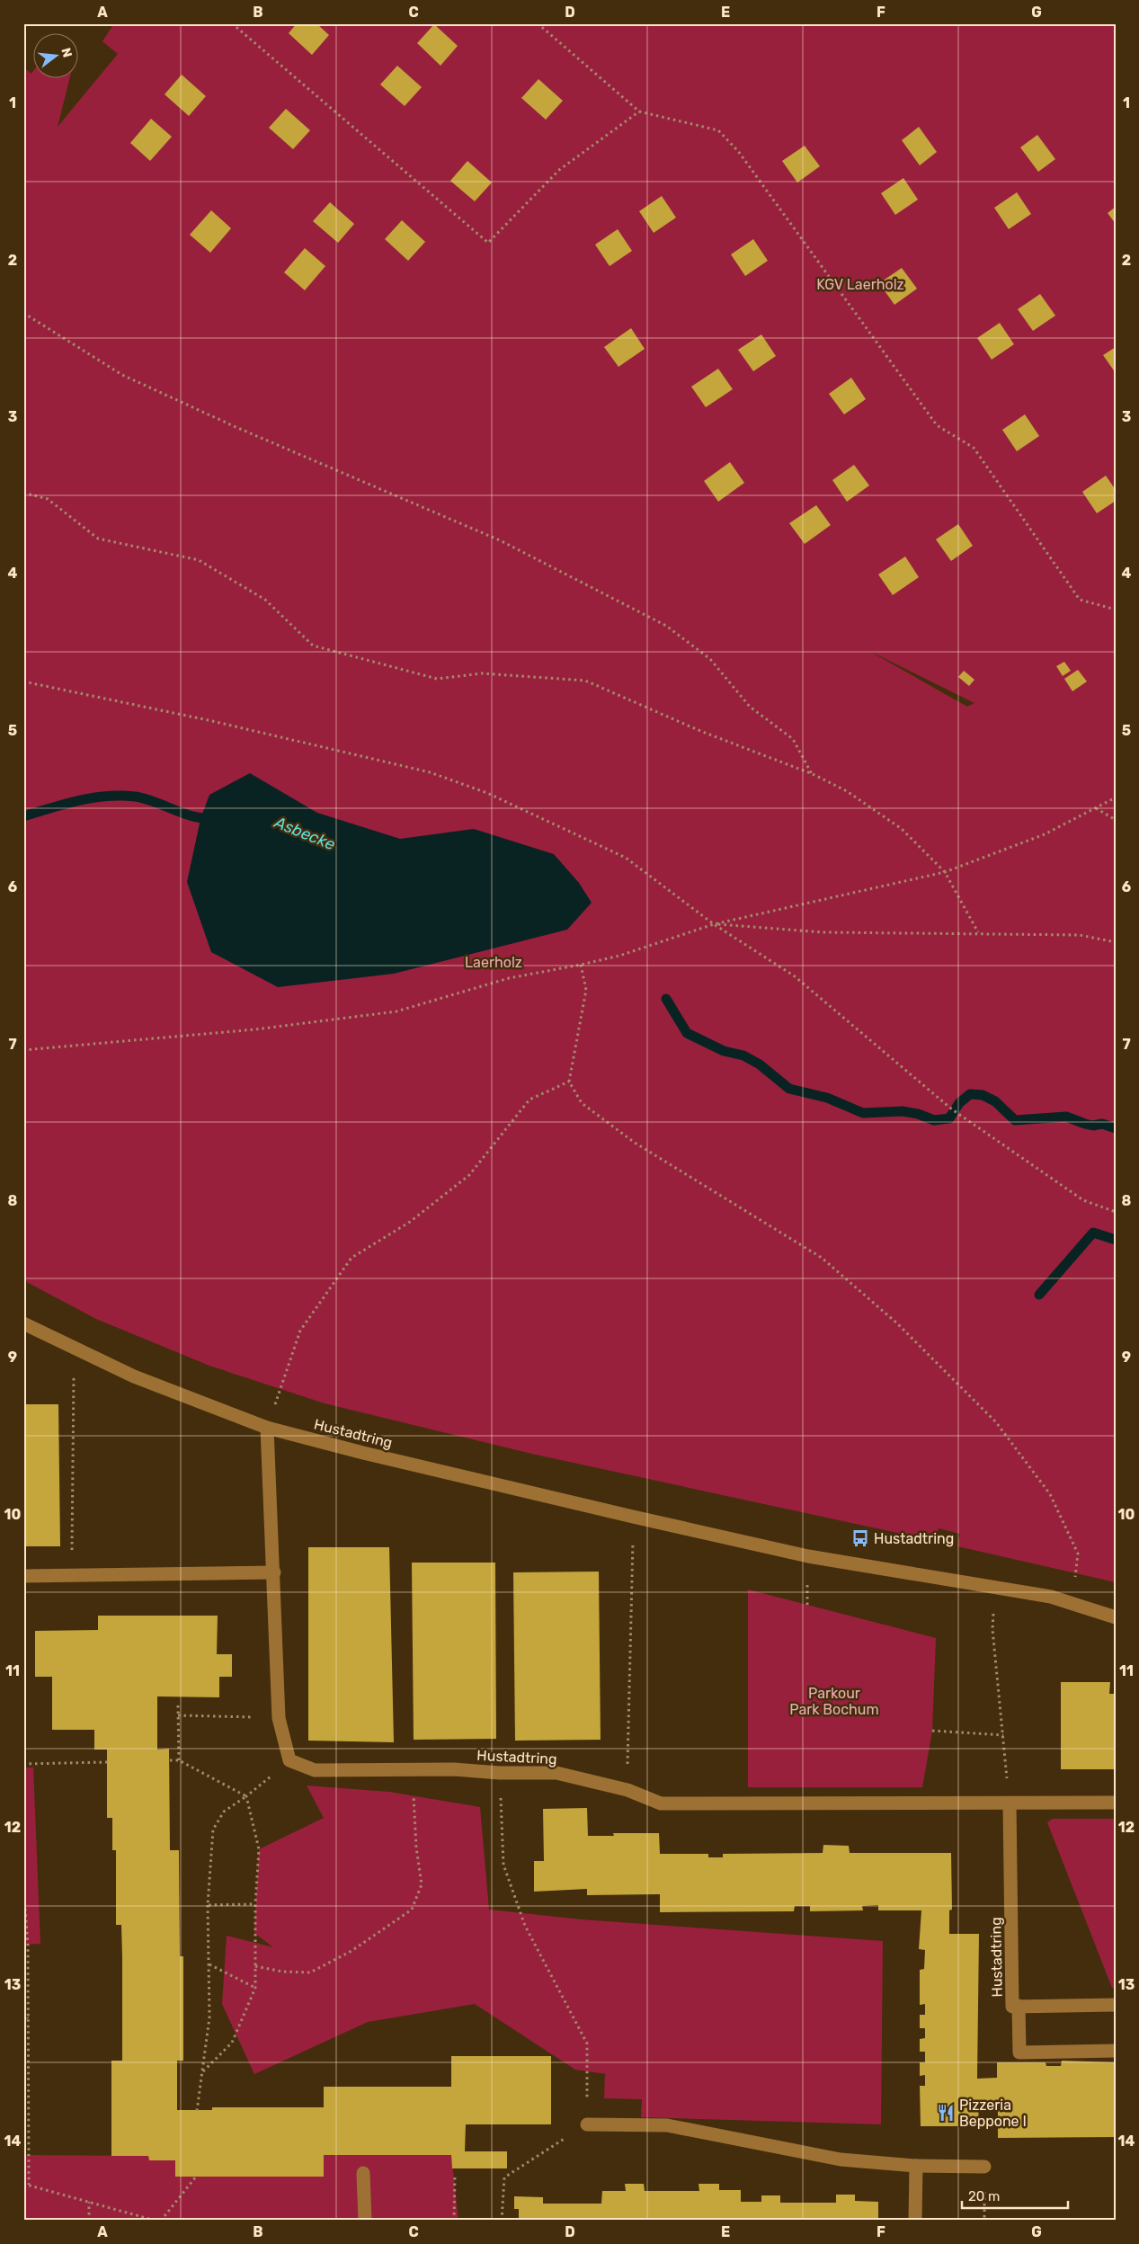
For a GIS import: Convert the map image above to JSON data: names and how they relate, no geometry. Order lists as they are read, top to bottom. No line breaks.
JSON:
{"streets":{"street":["Hustadtring"]},"water":["Asbecke"],"parks":["KGV Laerholz","Laerholz","Parkour Park Bochum"],"places":{"bus stop":["Hustadtring"],"restaurant":["Pizzeria Beppone I"]},"scale_bar":"20 m","north":"right","grid":{"columns":["A","B","C","D","E","F","G"],"rows":["1","2","3","4","5","6","7","8","9","10","11","12","13","14"]}}
